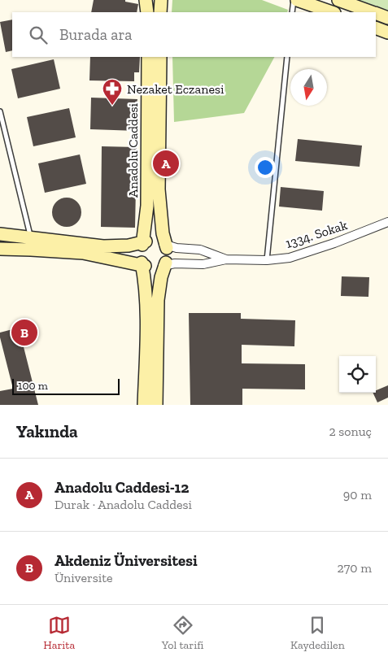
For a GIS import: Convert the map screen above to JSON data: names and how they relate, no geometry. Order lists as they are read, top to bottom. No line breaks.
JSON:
{"streets":{"main road":["Anadolu Caddesi"],"street":["1334. Sokak"]},"crossings":[["Anadolu Caddesi","1334. Sokak"]],"places":{"pharmacy":["Nezaket Eczanesi"]},"scale_bar":"100 m","north":"bottom","page":{"search":"Burada ara","pins":["A","B"],"scale":"100 m","heading":["Yakında","2 sonuç"],"list":[{"mark":"A","name":"Anadolu Caddesi-12","note":"Durak · Anadolu Caddesi","value":"90 m"},{"mark":"B","name":"Akdeniz Üniversitesi","note":"Üniversite","value":"270 m"}],"nav":["Harita","Yol tarifi","Kaydedilen"]}}
